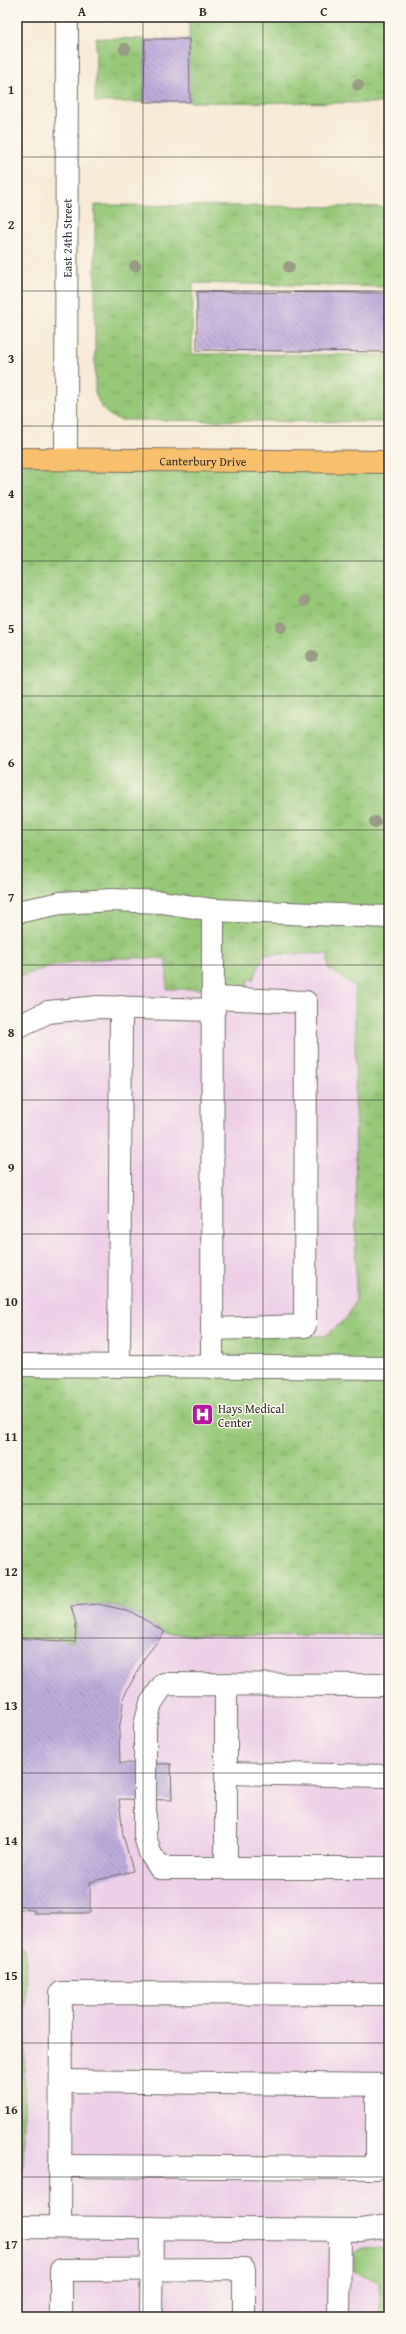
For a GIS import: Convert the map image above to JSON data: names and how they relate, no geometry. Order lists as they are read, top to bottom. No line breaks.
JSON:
{"streets":{"main road":["Canterbury Drive"],"street":["East 24th Street"]},"crossings":[["East 24th Street","Canterbury Drive"]],"places":{"hospital":["Hays Medical Center"]},"grid":{"columns":["A","B","C"],"rows":["1","2","3","4","5","6","7","8","9","10","11","12","13","14","15","16","17"]}}
